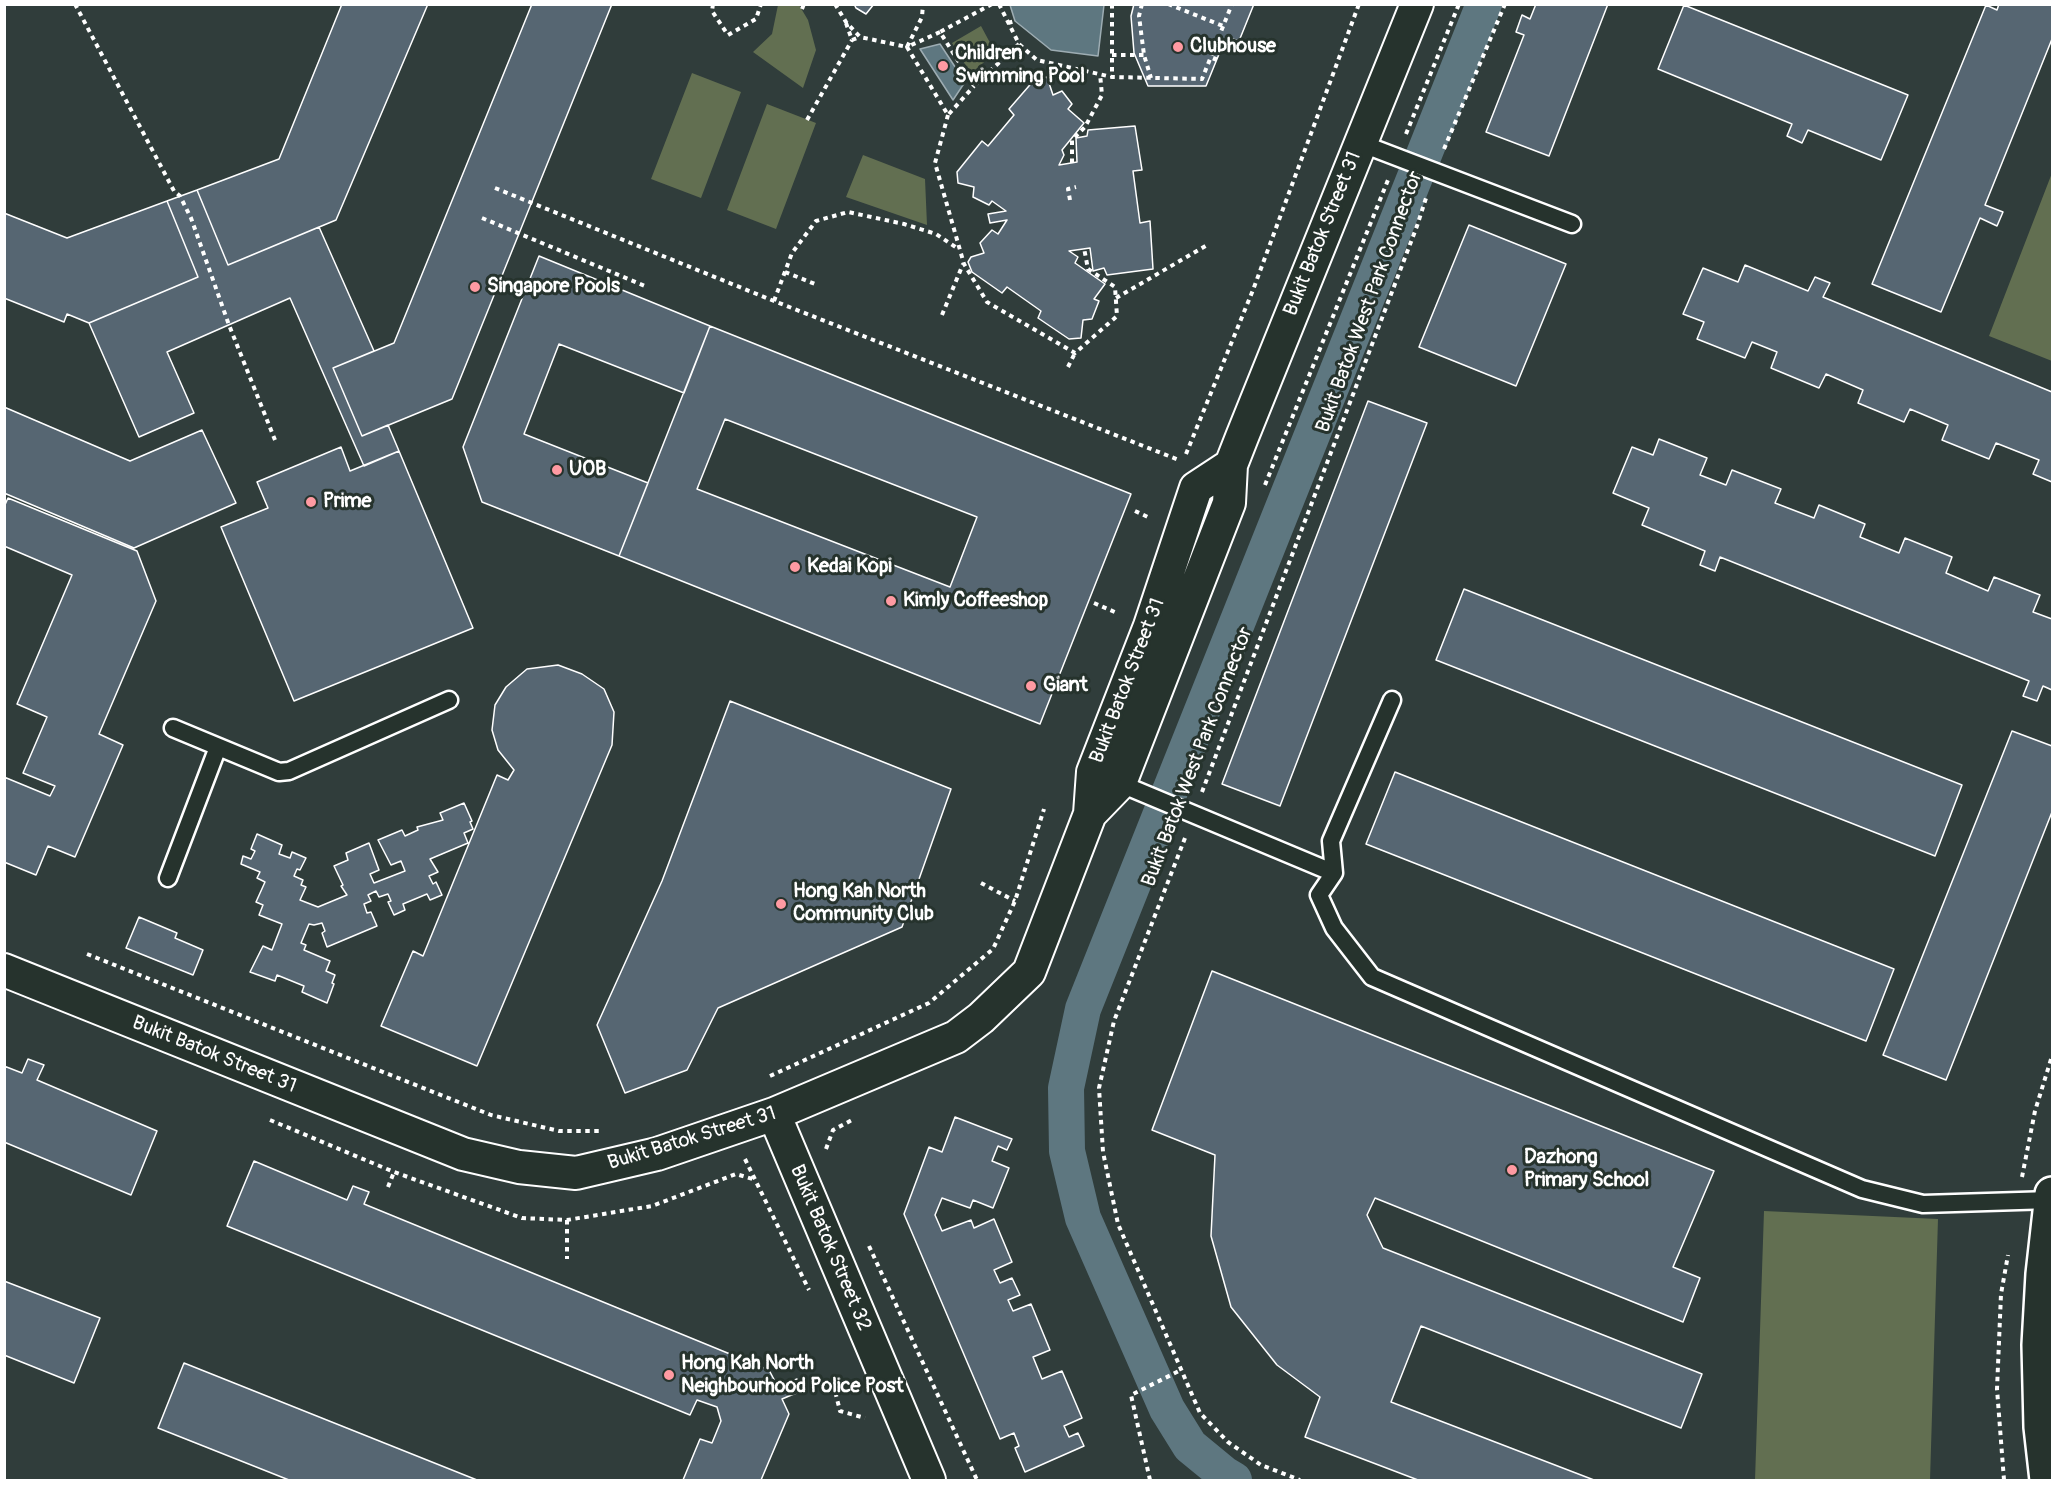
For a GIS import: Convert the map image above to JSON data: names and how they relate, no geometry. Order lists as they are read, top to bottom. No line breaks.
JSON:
{"streets":{"street":["Bukit Batok Street 31","Bukit Batok Street 32"],"path":["Bukit Batok West Park Connector"]},"crossings":[["Bukit Batok Street 31","Bukit Batok Street 32"]],"places":["Clubhouse","Children Swimming Pool","Singapore Pools","UOB","Prime","Kedai Kopi","Kimly Coffeeshop","Giant","Hong Kah North Community Club","Dazhong Primary School","Hong Kah North Neighbourhood Police Post"]}
